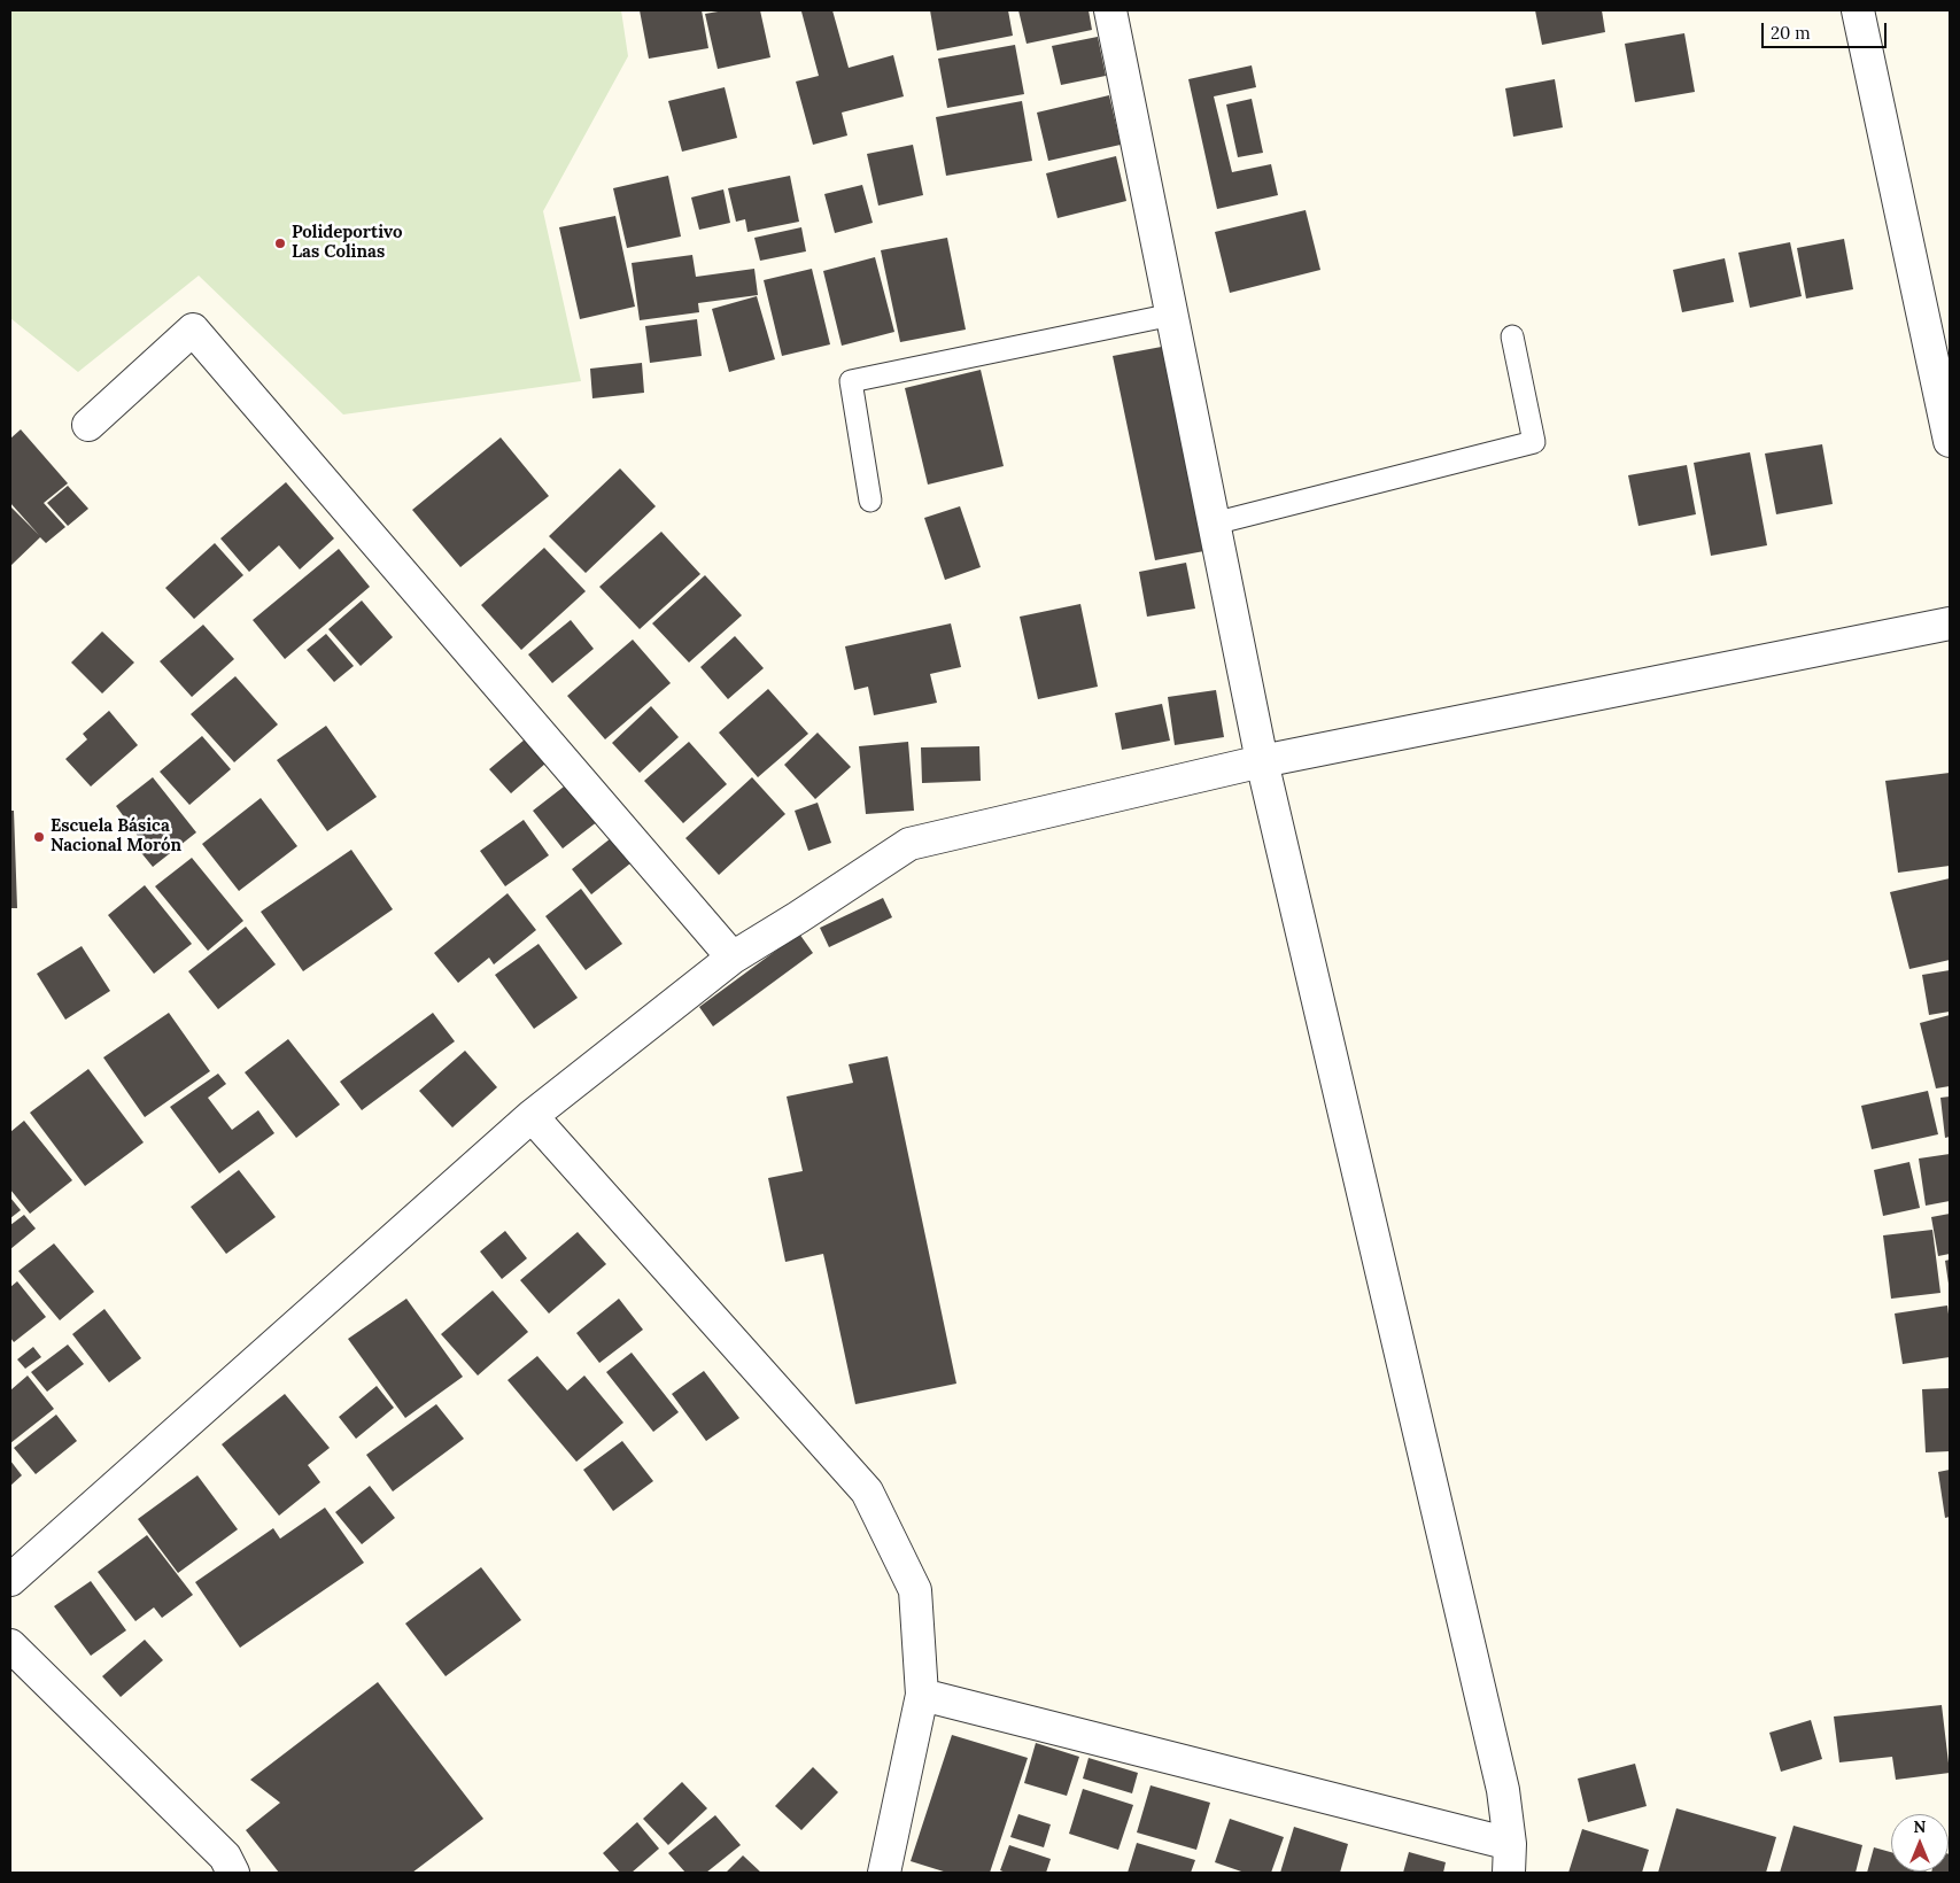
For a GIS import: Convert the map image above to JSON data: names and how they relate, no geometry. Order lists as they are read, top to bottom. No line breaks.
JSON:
{"places":["Polideportivo Las Colinas","Escuela Básica Nacional Morón"],"scale_bar":"20 m","north":"top"}
